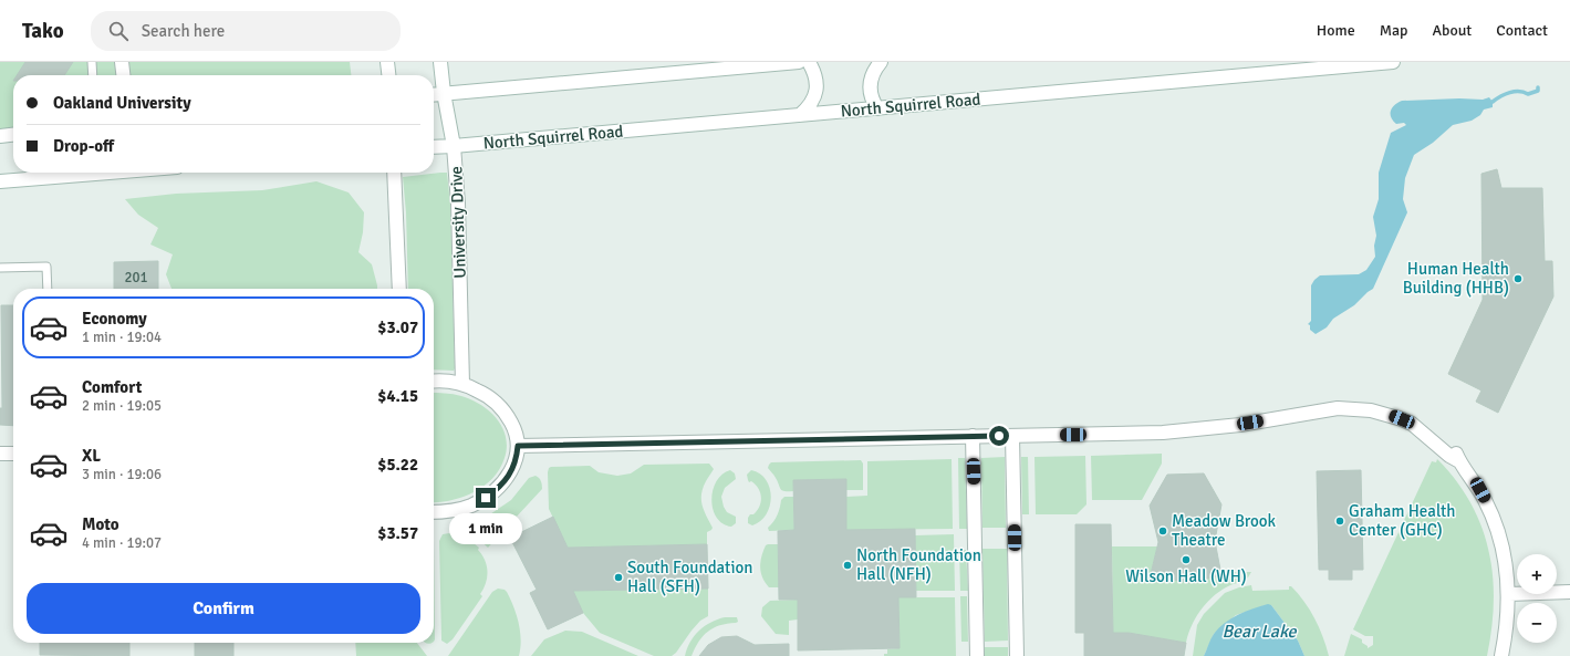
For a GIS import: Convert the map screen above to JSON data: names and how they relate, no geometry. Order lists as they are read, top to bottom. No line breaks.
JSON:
{"streets":{"street":["North Squirrel Road","University Drive"]},"crossings":[["North Squirrel Road","University Drive"]],"water":["Bear Lake"],"places":["Human Health Building (HHB)","Graham Health Center (GHC)","Meadow Brook Theatre","Wilson Hall (WH)","North Foundation Hall (NFH)","South Foundation Hall (SFH)"],"house_numbers":["201"],"page":{"header":"Tako","search":"Search here","nav":["Home","Map","About","Contact"],"banner":["Oakland University","Drop-off"],"list":[{"name":"Economy","note":"1 min · 19:04","value":"$3.07"},{"name":"Comfort","note":"2 min · 19:05","value":"$4.15"},{"name":"XL","note":"3 min · 19:06","value":"$5.22"},{"name":"Moto","note":"4 min · 19:07","value":"$3.57"}],"bubble":"1 min","map_buttons":["+","−"],"buttons":"Confirm"}}
